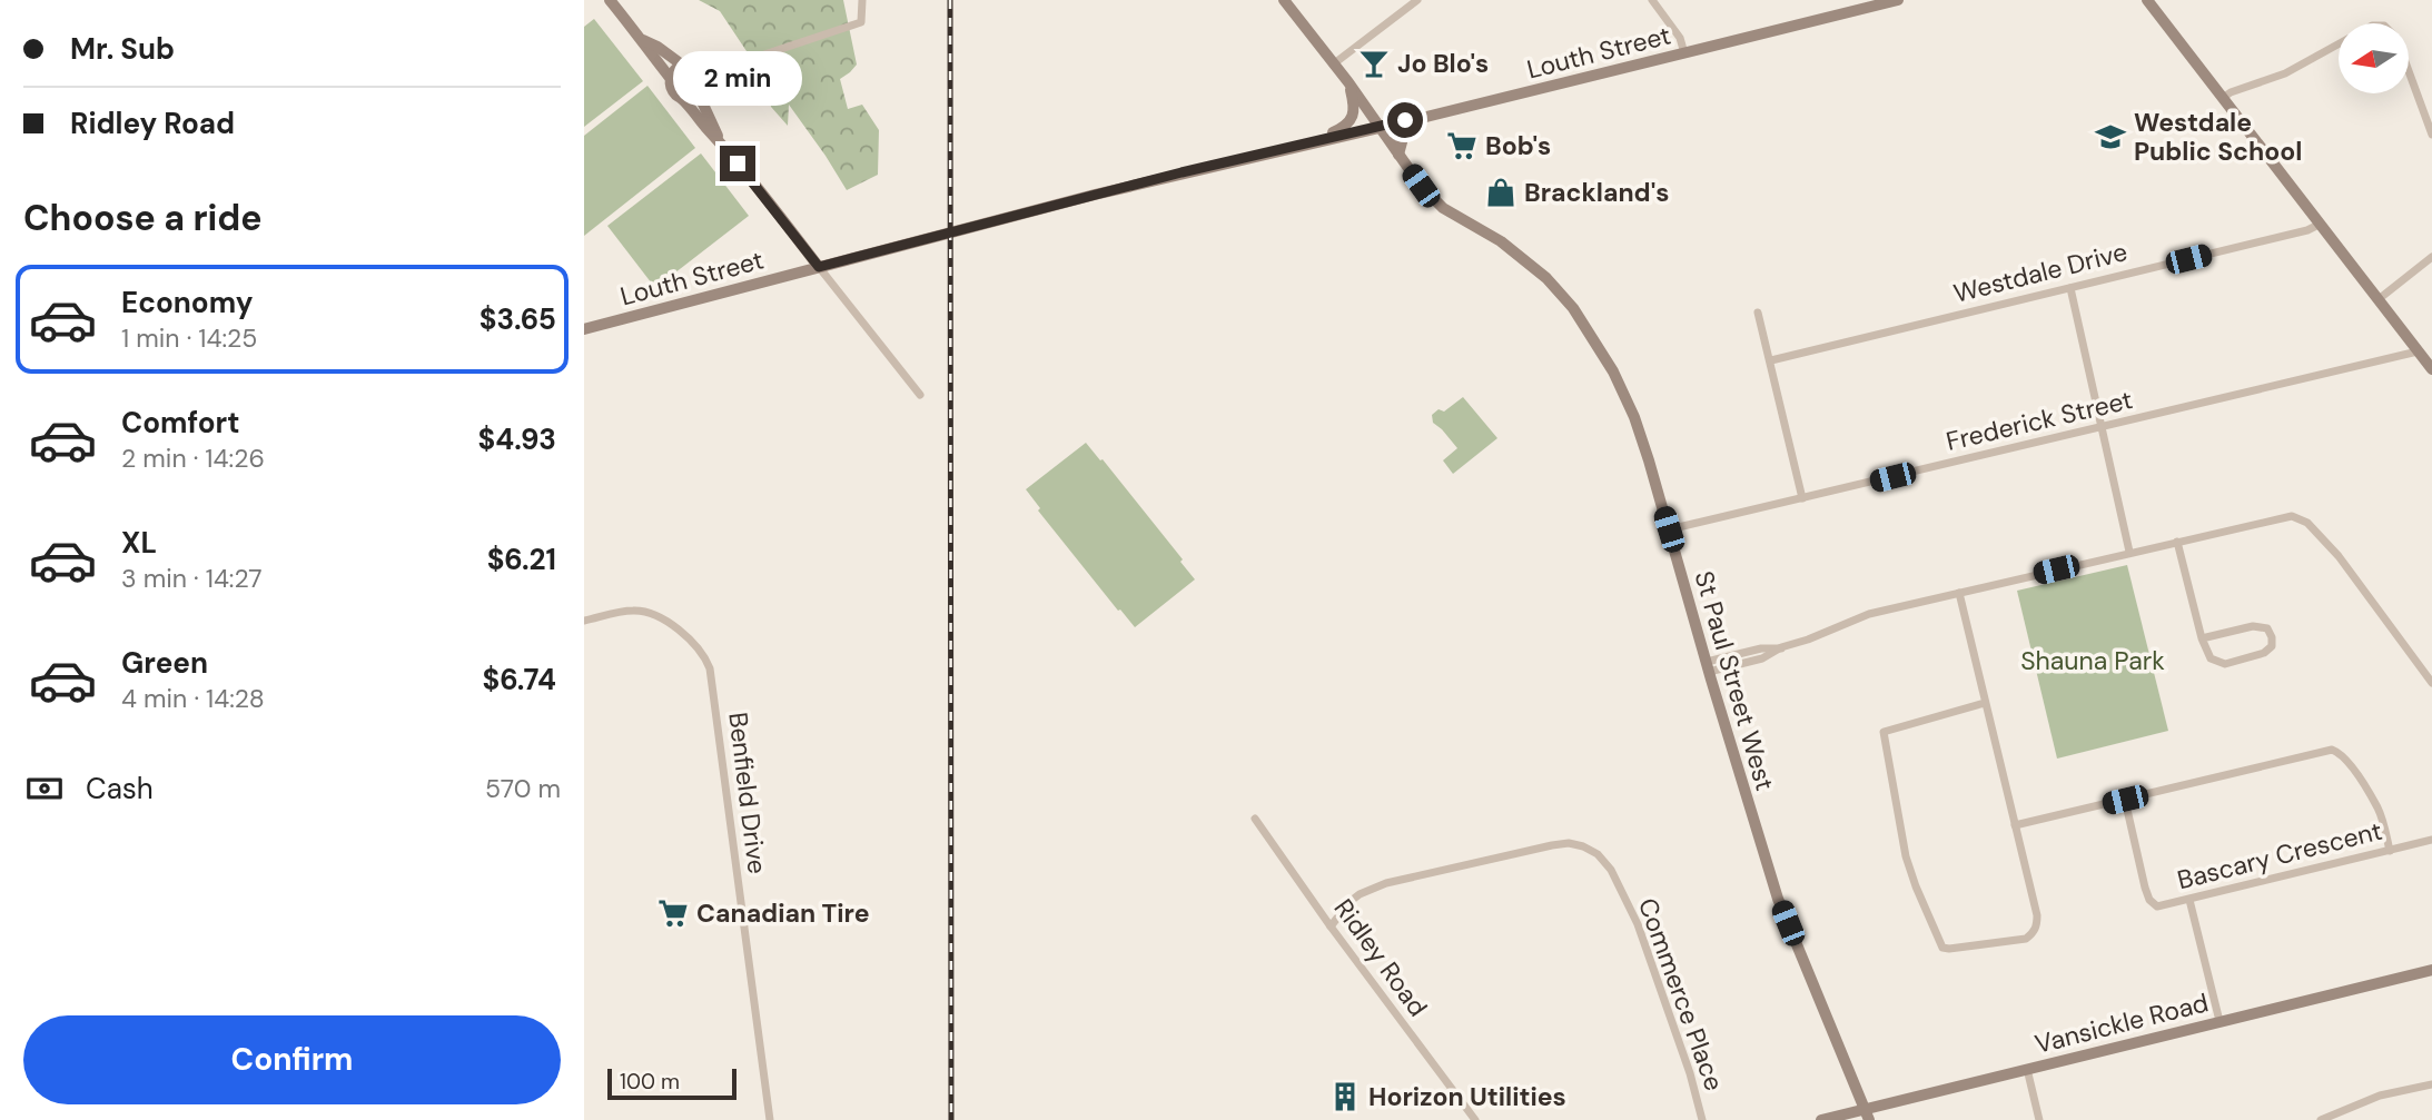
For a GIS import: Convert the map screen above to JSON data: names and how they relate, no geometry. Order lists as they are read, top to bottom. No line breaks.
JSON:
{"streets":{"main road":["Louth Street","St Paul Street West","Vansickle Road"],"street":["Westdale Drive","Frederick Street","Benfield Drive","Bascary Crescent","Ridley Road","Commerce Place"]},"crossings":[["Louth Street","St Paul Street West"],["Frederick Street","St Paul Street West"],["St Paul Street West","Vansickle Road"],["Ridley Road","Commerce Place"]],"parks":["Shauna Park"],"places":{"bar":["Jo Blo's"],"school or university":["Westdale Public School"],"supermarket":["Bob's","Canadian Tire"],"shop":["Brackland's"],"building":["Horizon Utilities"]},"scale_bar":"100 m","north":"left","page":{"banner":["Mr. Sub","Ridley Road"],"bubble":"2 min","heading":"Choose a ride","list":[{"name":"Economy","note":"1 min · 14:25","value":"$3.65"},{"name":"Comfort","note":"2 min · 14:26","value":"$4.93"},{"name":"XL","note":"3 min · 14:27","value":"$6.21"},{"name":"Green","note":"4 min · 14:28","value":"$6.74"}],"pay":["Cash","570 m"],"buttons":"Confirm","scale":"100 m"}}
